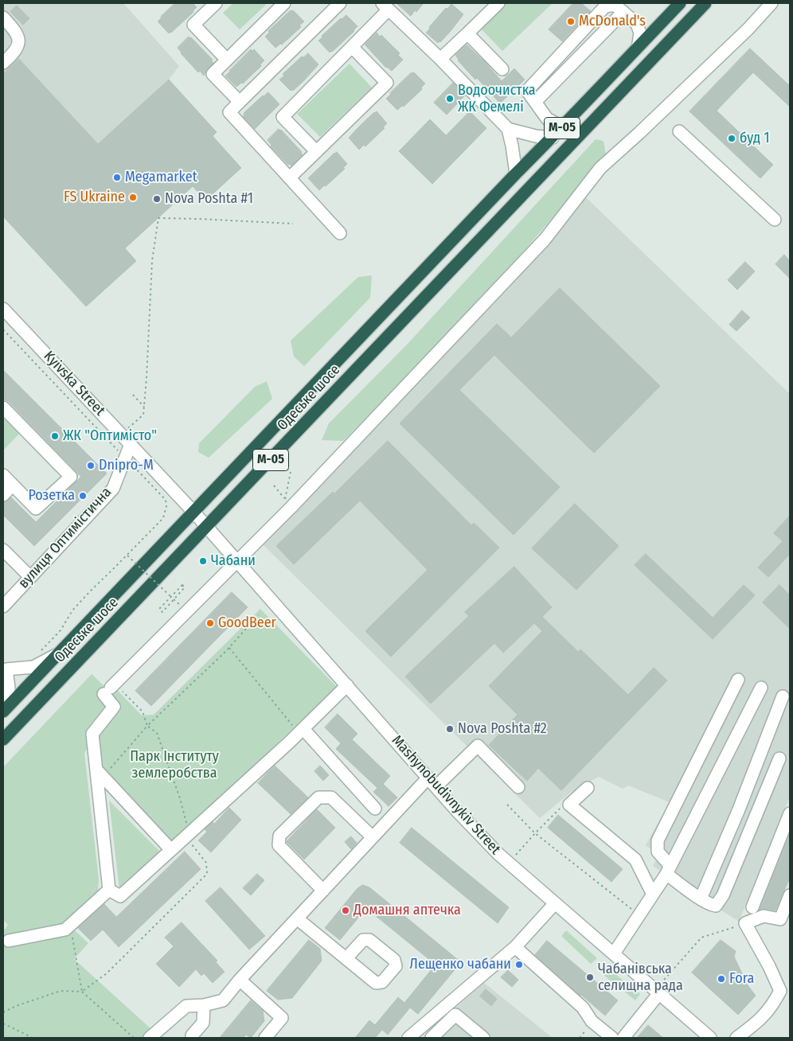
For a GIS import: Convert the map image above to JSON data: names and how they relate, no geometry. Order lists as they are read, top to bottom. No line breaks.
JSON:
{"streets":{"highway":["М-05","Одеське шосе"],"street":["Kyivska Street","вулиця Оптимістична","Mashynobudivnykiv Street"]},"crossings":[["М-05","Одеське шосе"],["Kyivska Street","Одеське шосе"],["Kyivska Street","вулиця Оптимістична"],["Kyivska Street","Mashynobudivnykiv Street"],["Одеське шосе","Mashynobudivnykiv Street"]],"parks":["Парк Інституту землеробства"],"places":["McDonald's","Водоочистка ЖК Фемелі","буд 1","Megamarket","FS Ukraine","Nova Poshta #1","ЖК \"Оптимісто\"","Dnipro-M","Розетка","Чабани","GoodBeer","Nova Poshta #2","Домашня аптечка","Лещенко чабани","Чабанівська селищна рада","Fora"]}
